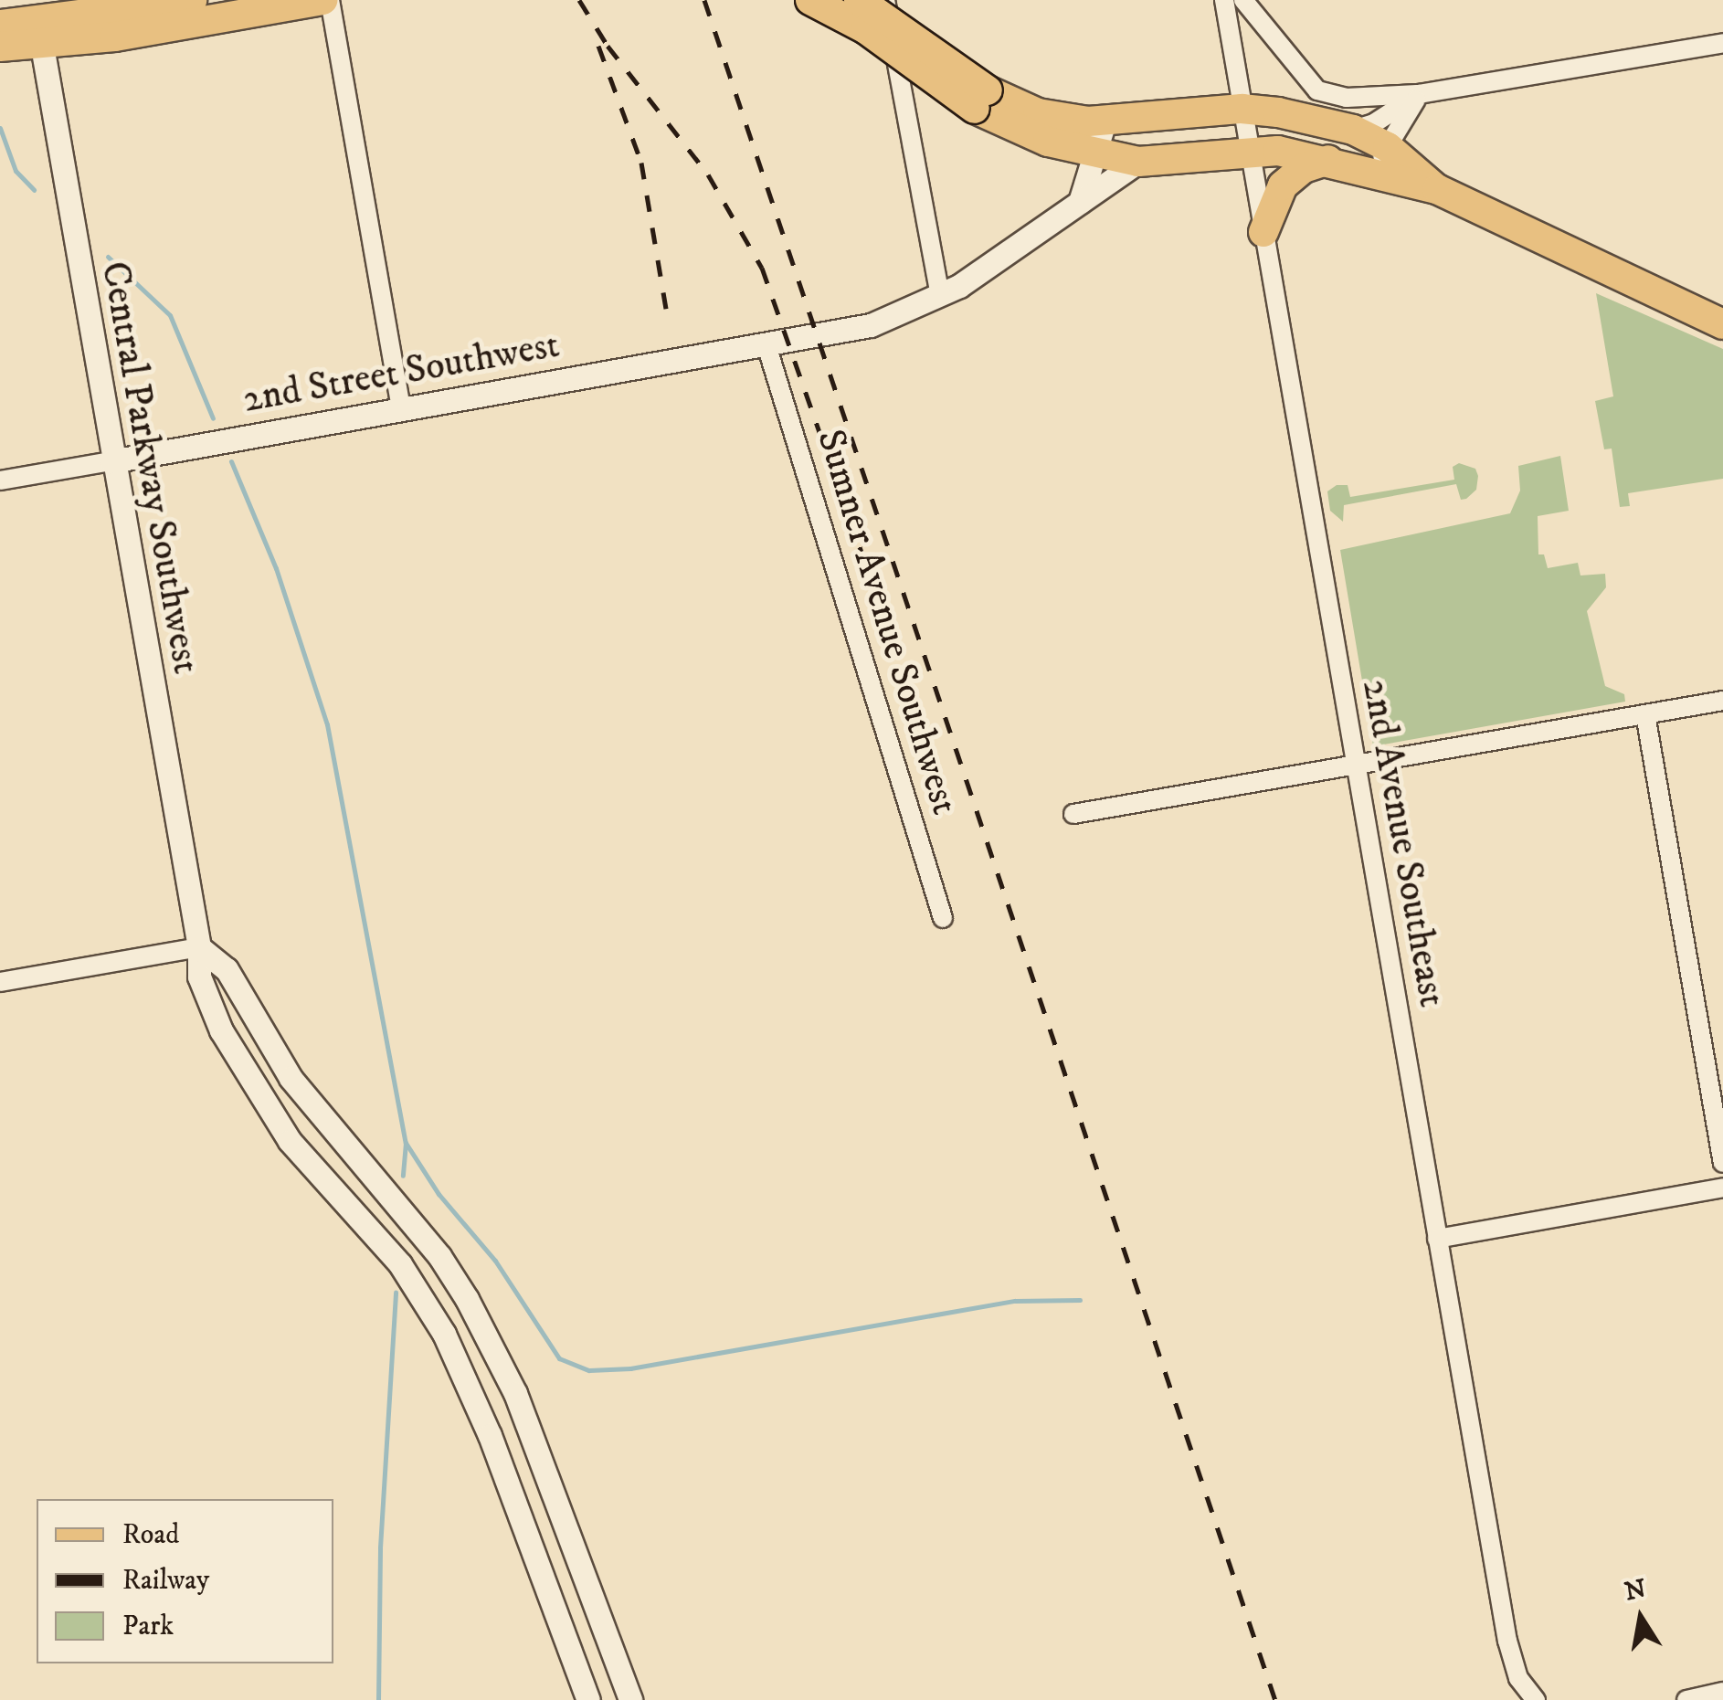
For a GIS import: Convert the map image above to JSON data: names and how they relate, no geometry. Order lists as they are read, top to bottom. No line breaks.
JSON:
{"streets":{"street":["2nd Street Southwest","Central Parkway Southwest","Sumner Avenue Southwest","2nd Avenue Southeast"]},"crossings":[["2nd Street Southwest","Central Parkway Southwest"],["2nd Street Southwest","Sumner Avenue Southwest"]],"legend":["Road","Railway","Park"],"north":"top"}
